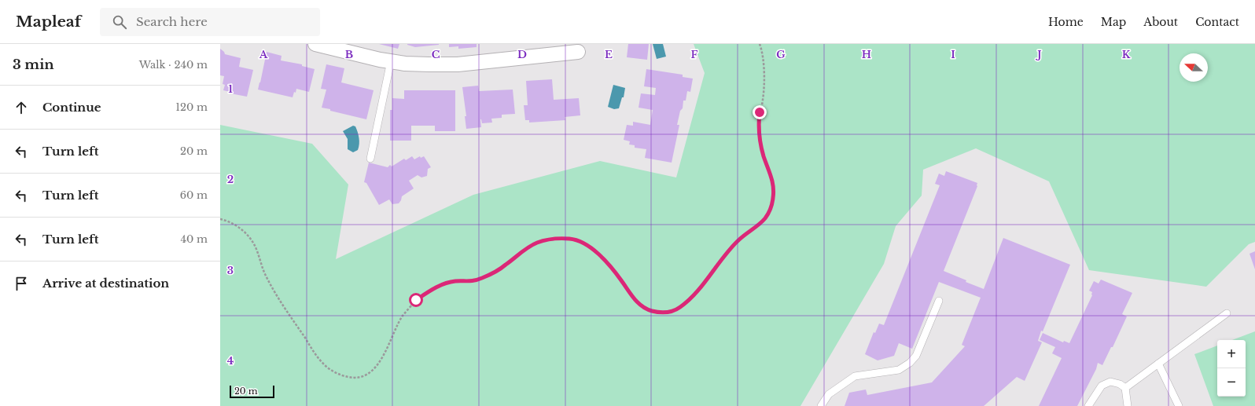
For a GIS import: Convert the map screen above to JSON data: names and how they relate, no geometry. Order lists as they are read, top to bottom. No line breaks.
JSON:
{"scale_bar":"20 m","north":"left","page":{"header":"Mapleaf","search":"Search here","nav":["Home","Map","About","Contact"],"heading":["3 min","Walk · 240 m"],"list":[["Continue","120 m"],["Turn left","20 m"],["Turn left","60 m"],["Turn left","40 m"],"Arrive at destination"],"map_buttons":["+","−"],"scale":"20 m"},"grid":{"columns":["A","B","C","D","E","F","G","H","I","J","K"],"rows":["1","2","3","4"]}}
